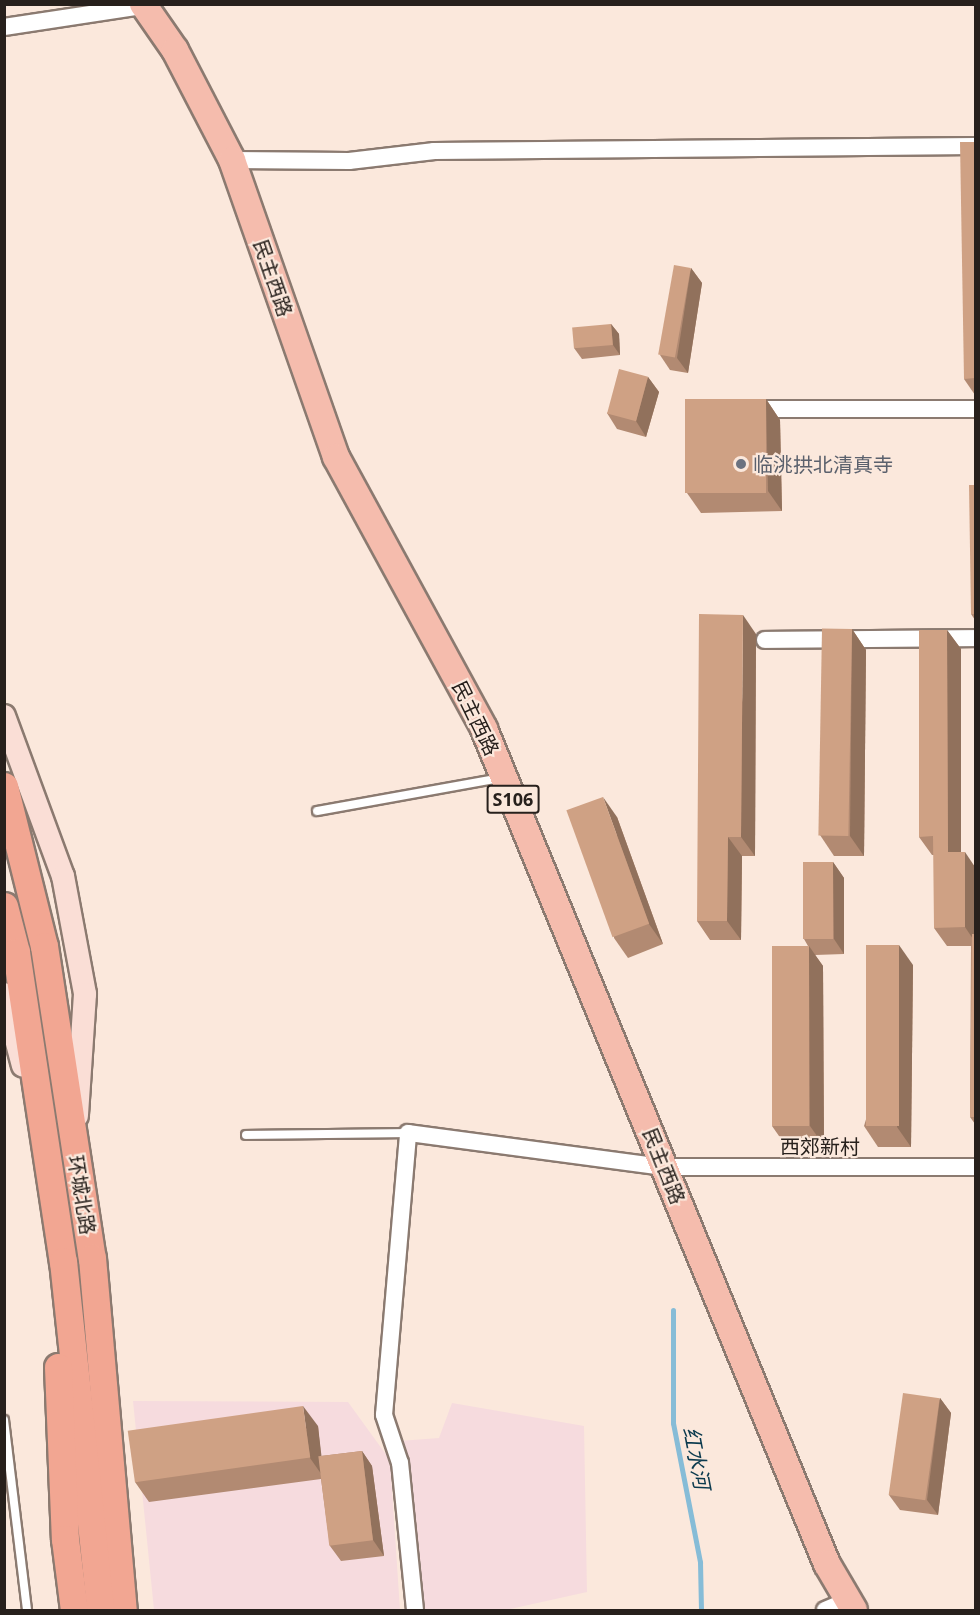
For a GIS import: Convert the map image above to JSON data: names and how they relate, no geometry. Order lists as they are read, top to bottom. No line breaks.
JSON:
{"streets":{"highway":["环城北路"],"main road":["民主西路","S106"],"street":["西郊新村"]},"crossings":[["民主西路","西郊新村"]],"water":["红水河"],"places":["临洮拱北清真寺"]}
